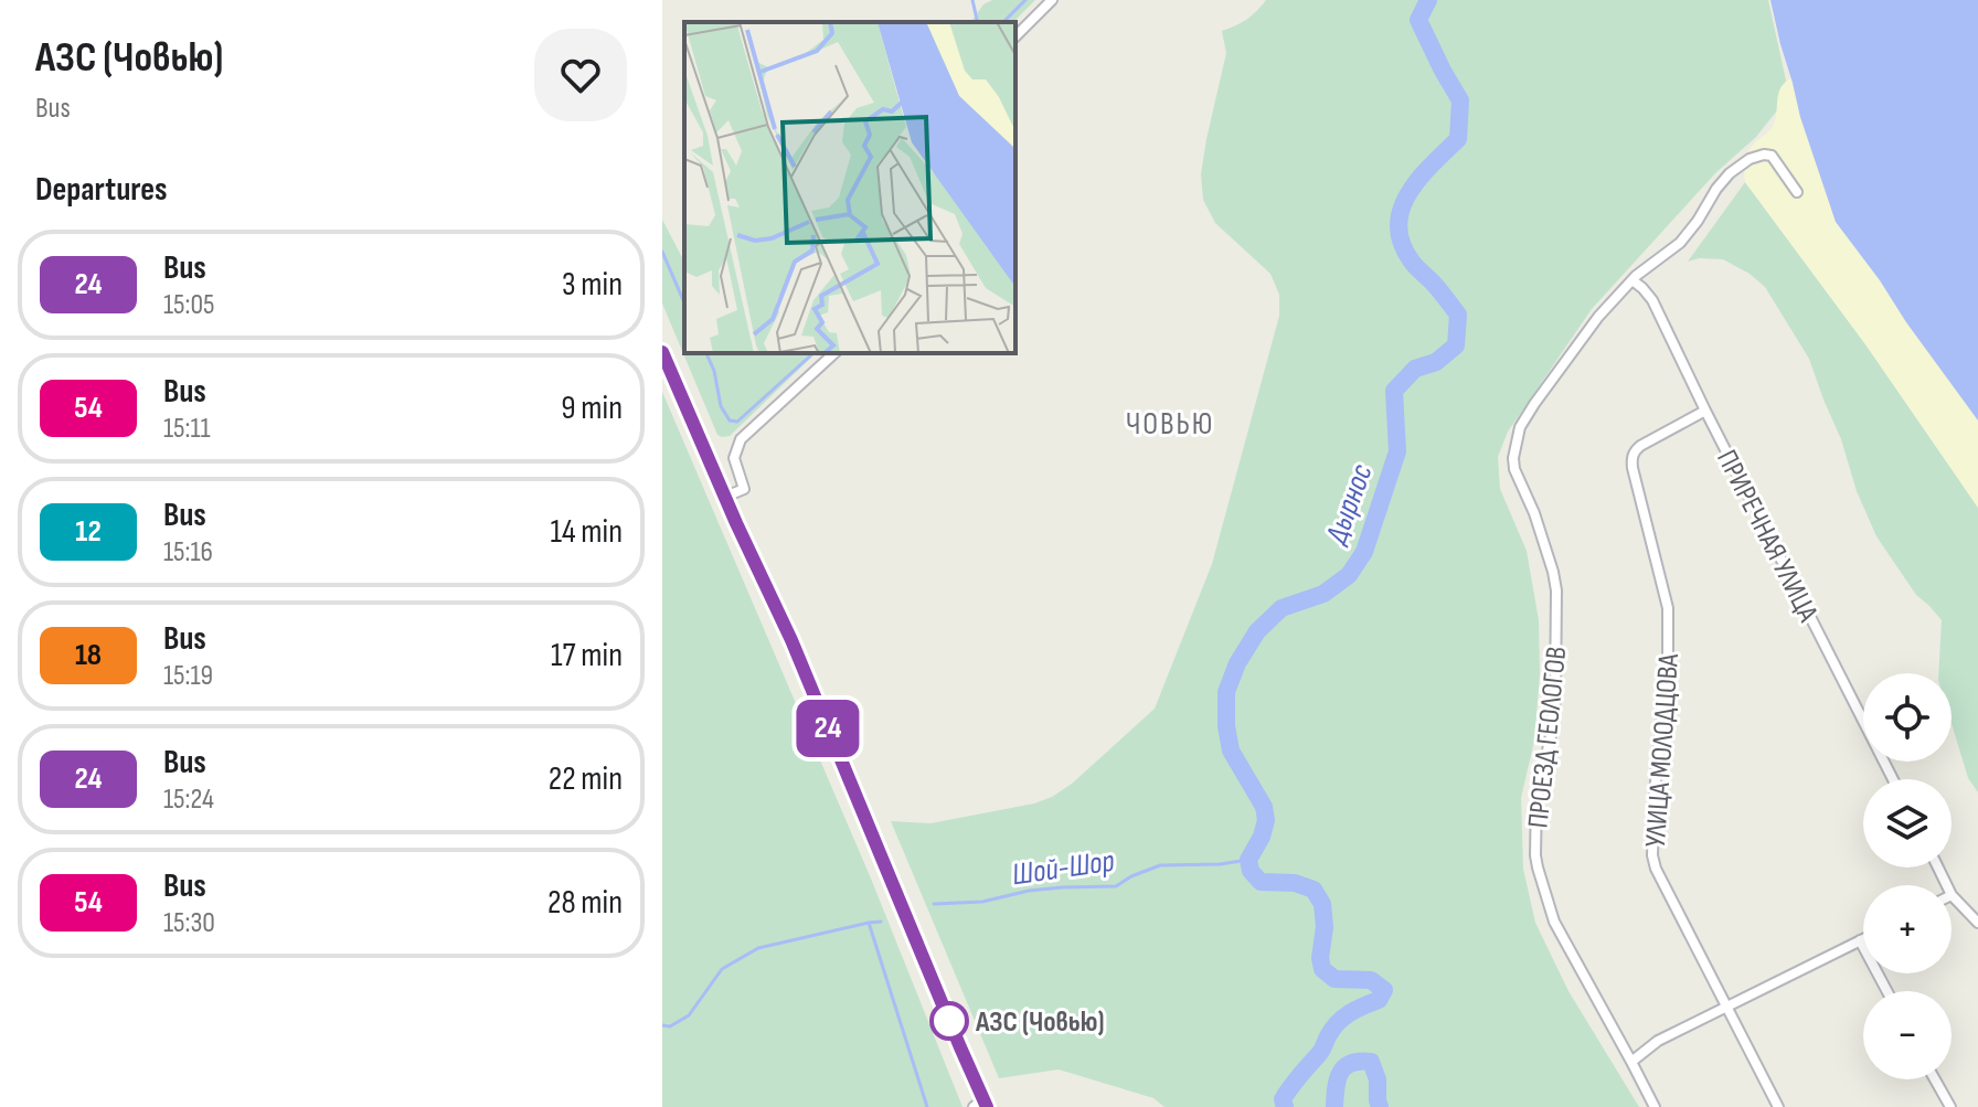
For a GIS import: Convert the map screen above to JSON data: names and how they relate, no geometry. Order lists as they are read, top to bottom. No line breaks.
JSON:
{"streets":{"street":["ПРИРЕЧНАЯ УЛИЦА","ПРОЕЗД ГЕОЛОГОВ","УЛИЦА МОЛОДЦОВА"]},"crossings":[["ПРИРЕЧНАЯ УЛИЦА","ПРОЕЗД ГЕОЛОГОВ"],["ПРИРЕЧНАЯ УЛИЦА","УЛИЦА МОЛОДЦОВА"]],"districts":["ЧОВЬЮ"],"water":["Дырнос","Шой-Шор"],"places":["АЗС (Човью)"],"lines":["bus line 24"],"page":{"heading":[["АЗС (Човью)","Bus"],"Departures"],"on_map":"24","list":[{"mark":"24","name":"Bus","note":"15:05","value":"3 min"},{"mark":"54","name":"Bus","note":"15:11","value":"9 min"},{"mark":"12","name":"Bus","note":"15:16","value":"14 min"},{"mark":"18","name":"Bus","note":"15:19","value":"17 min"},{"mark":"24","name":"Bus","note":"15:24","value":"22 min"},{"mark":"54","name":"Bus","note":"15:30","value":"28 min"}],"map_buttons":["+","−"]}}
